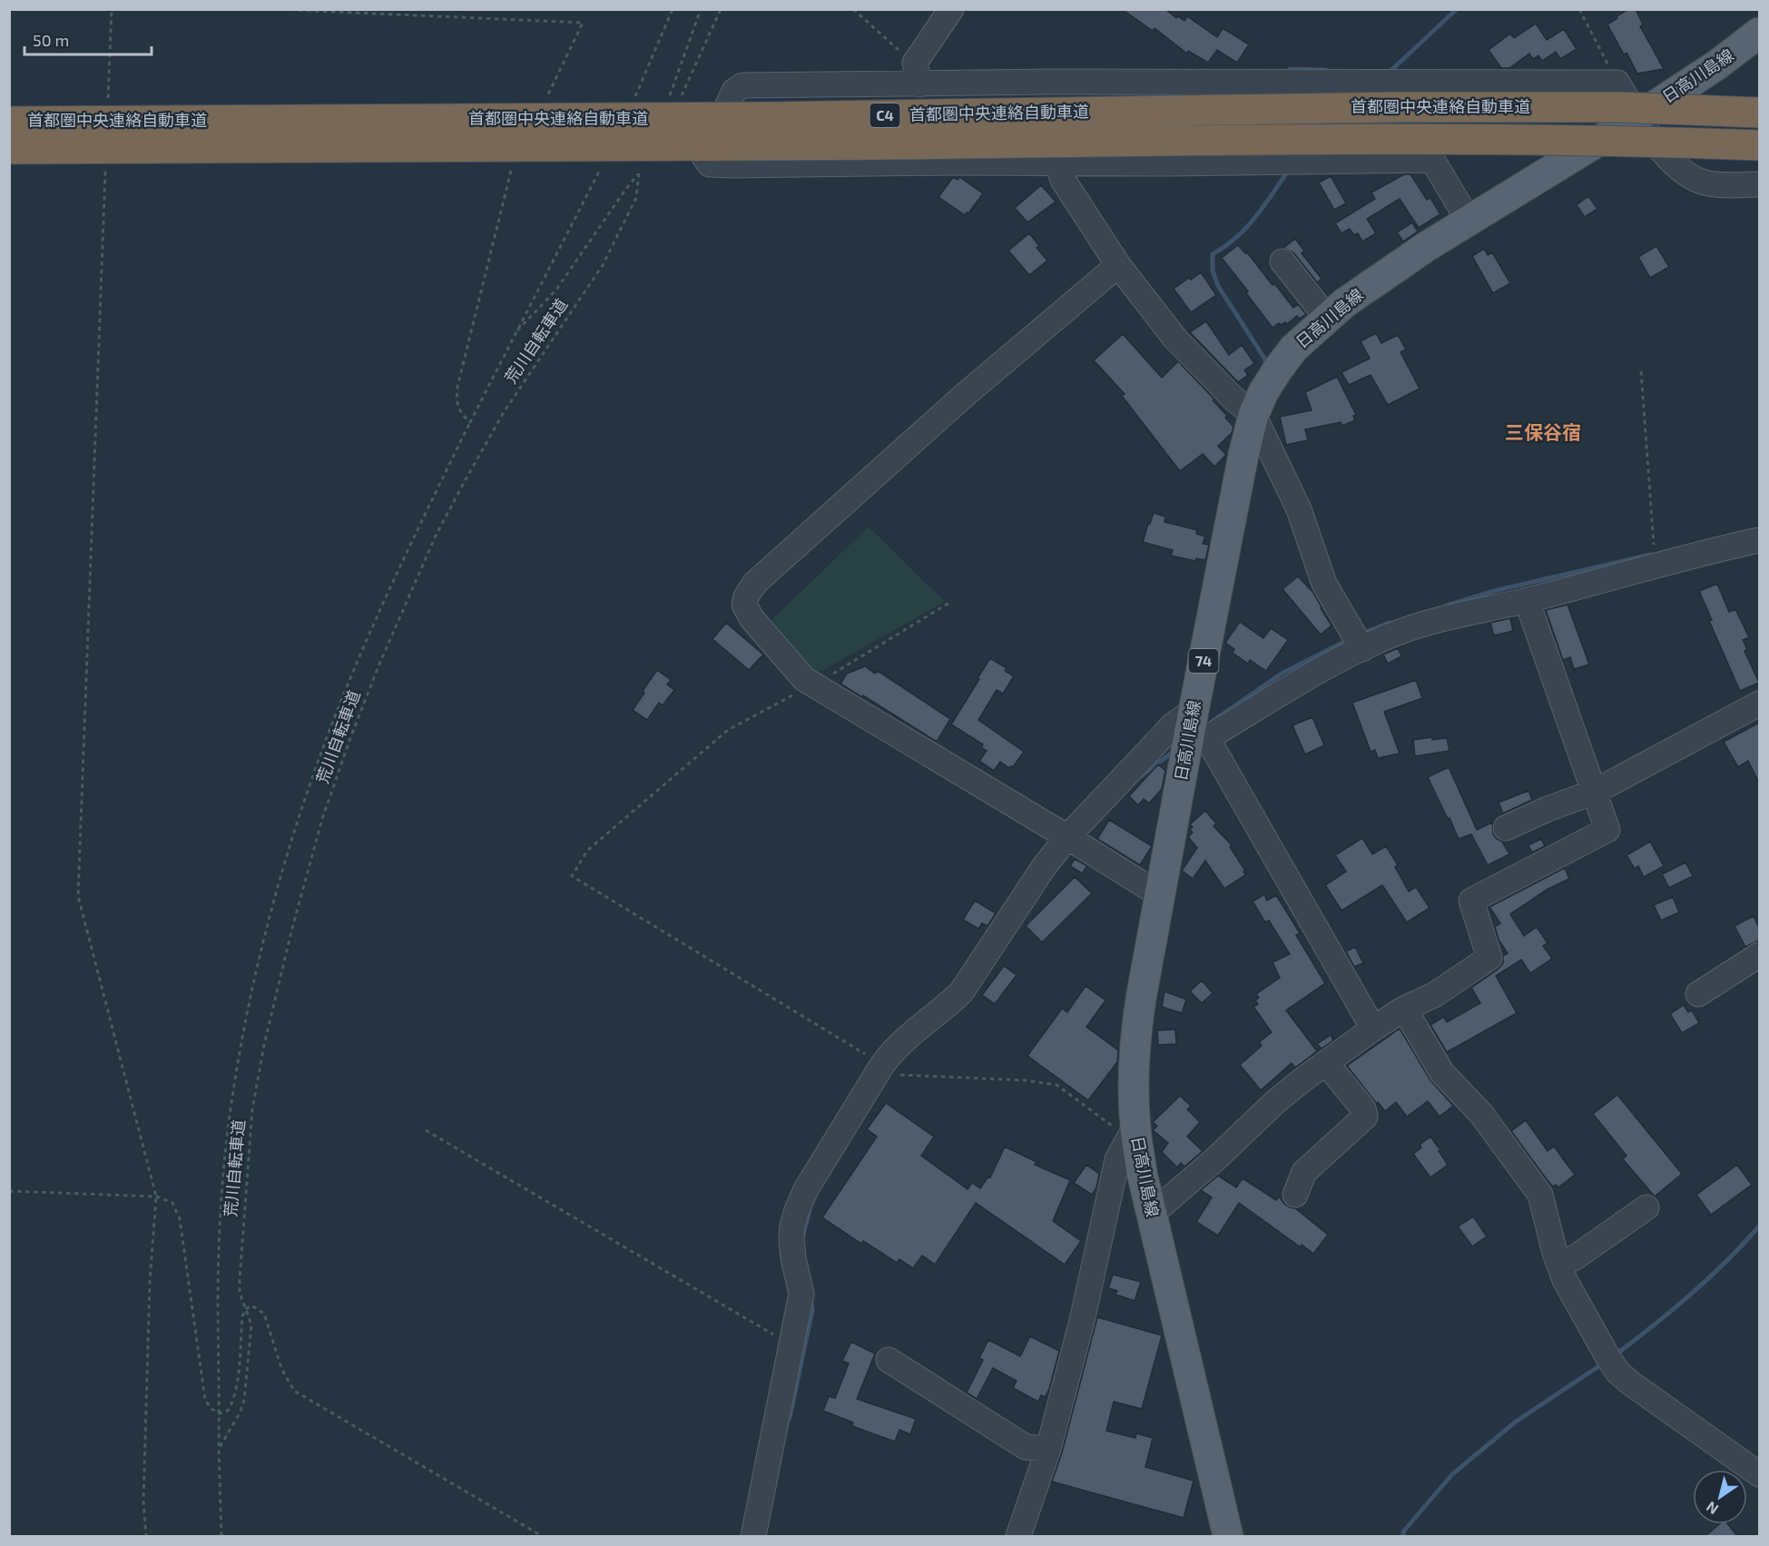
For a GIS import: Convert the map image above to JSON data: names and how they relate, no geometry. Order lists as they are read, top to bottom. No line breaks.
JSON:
{"streets":{"highway":["首都圏中央連絡自動車道","C4"],"main road":["日高川島線","74"],"path":["荒川自転車道"]},"districts":["三保谷宿"],"scale_bar":"50 m","north":"bottom left"}
